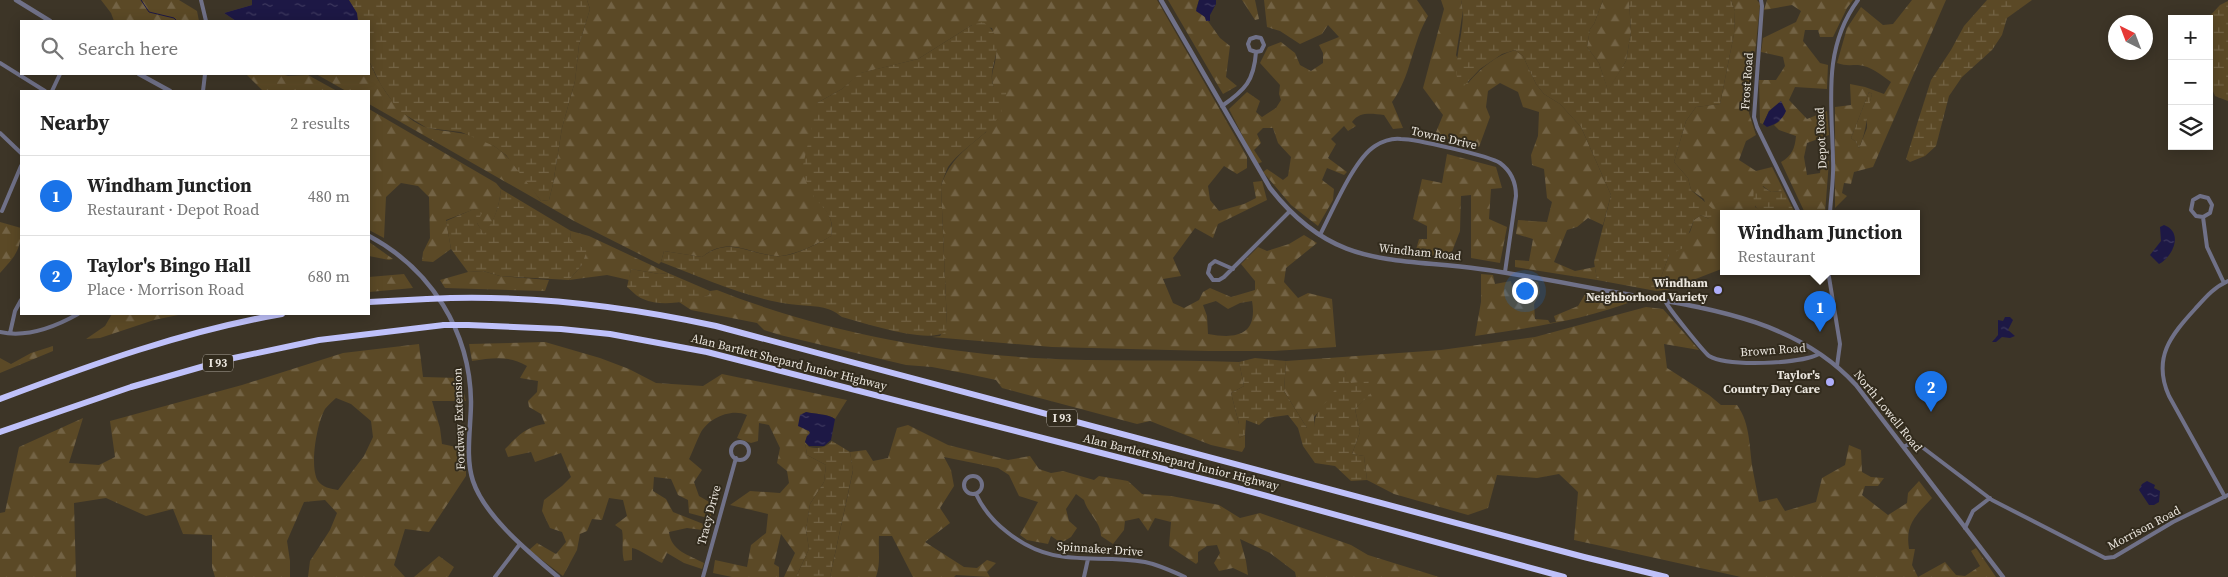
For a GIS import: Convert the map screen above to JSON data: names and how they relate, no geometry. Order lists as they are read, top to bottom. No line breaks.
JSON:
{"streets":{"highway":["Alan Bartlett Shepard Junior Highway","I 93"],"street":["Frost Road","Towne Drive","Depot Road","Windham Road","Brown Road","North Lowell Road","Fordway Extension","Tracy Drive","Morrison Road","Spinnaker Drive"]},"crossings":[["Towne Drive","Windham Road"],["Windham Road","North Lowell Road"],["Brown Road","North Lowell Road"],["North Lowell Road","Morrison Road"]],"places":["Windham Neighborhood Variety","Taylor's Country Day Care"],"north":"top left","page":{"map_buttons":["+","−"],"search":"Search here","heading":["Nearby","2 results"],"list":[{"mark":"1","name":"Windham Junction","note":"Restaurant · Depot Road","value":"480 m"},{"mark":"2","name":"Taylor's Bingo Hall","note":"Place · Morrison Road","value":"680 m"}],"popup":["Windham Junction","Restaurant"],"pins":["1","2"]}}
